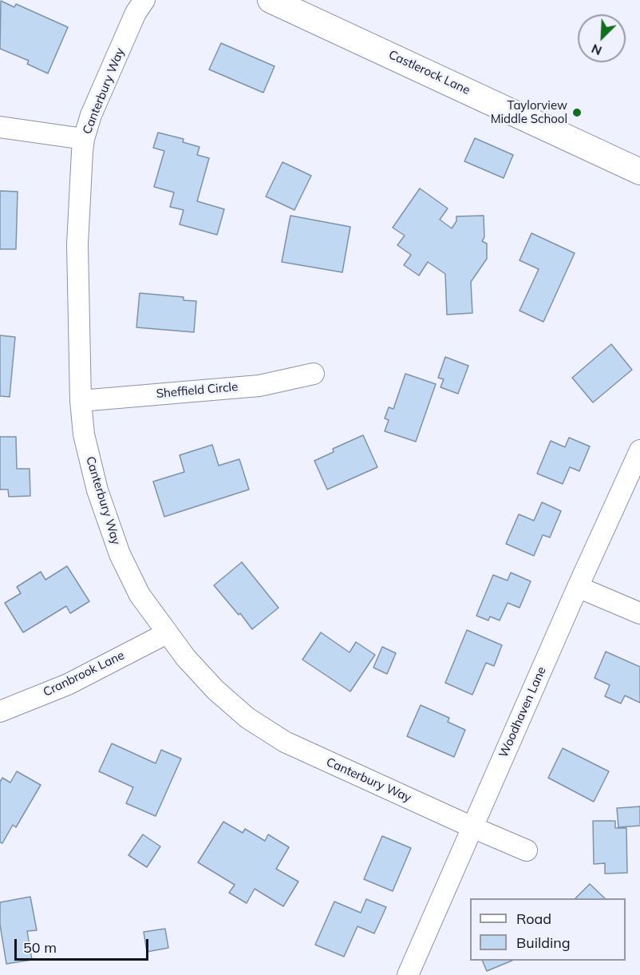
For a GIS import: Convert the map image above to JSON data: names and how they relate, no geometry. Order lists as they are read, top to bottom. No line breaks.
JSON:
{"streets":{"street":["Castlerock Lane","Canterbury Way","Sheffield Circle","Cranbrook Lane","Woodhaven Lane"]},"crossings":[["Canterbury Way","Sheffield Circle"],["Canterbury Way","Cranbrook Lane"],["Canterbury Way","Woodhaven Lane"]],"places":["Taylorview Middle School"],"legend":["Road","Building"],"scale_bar":"50 m","north":"bottom left"}
